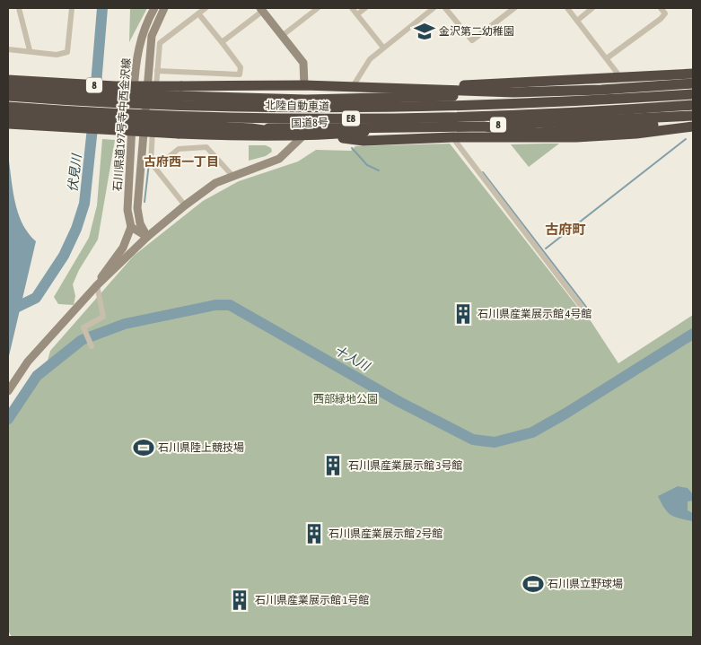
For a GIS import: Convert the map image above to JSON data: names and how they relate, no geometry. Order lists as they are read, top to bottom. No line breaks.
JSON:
{"streets":{"highway":["8","北陸自動車道","E8","国道8号"],"main road":["石川県道197号寺中西金沢線"]},"districts":["古府西一丁目","古府町"],"water":["伏見川","十人川"],"parks":["西部緑地公園"],"places":{"school or university":["金沢第二幼稚園"],"building":["石川県産業展示館 4号館","石川県産業展示館 3号館","石川県産業展示館 2号館","石川県産業展示館 1号館"],"sports":["石川県陸上競技場","石川県立野球場"]}}
